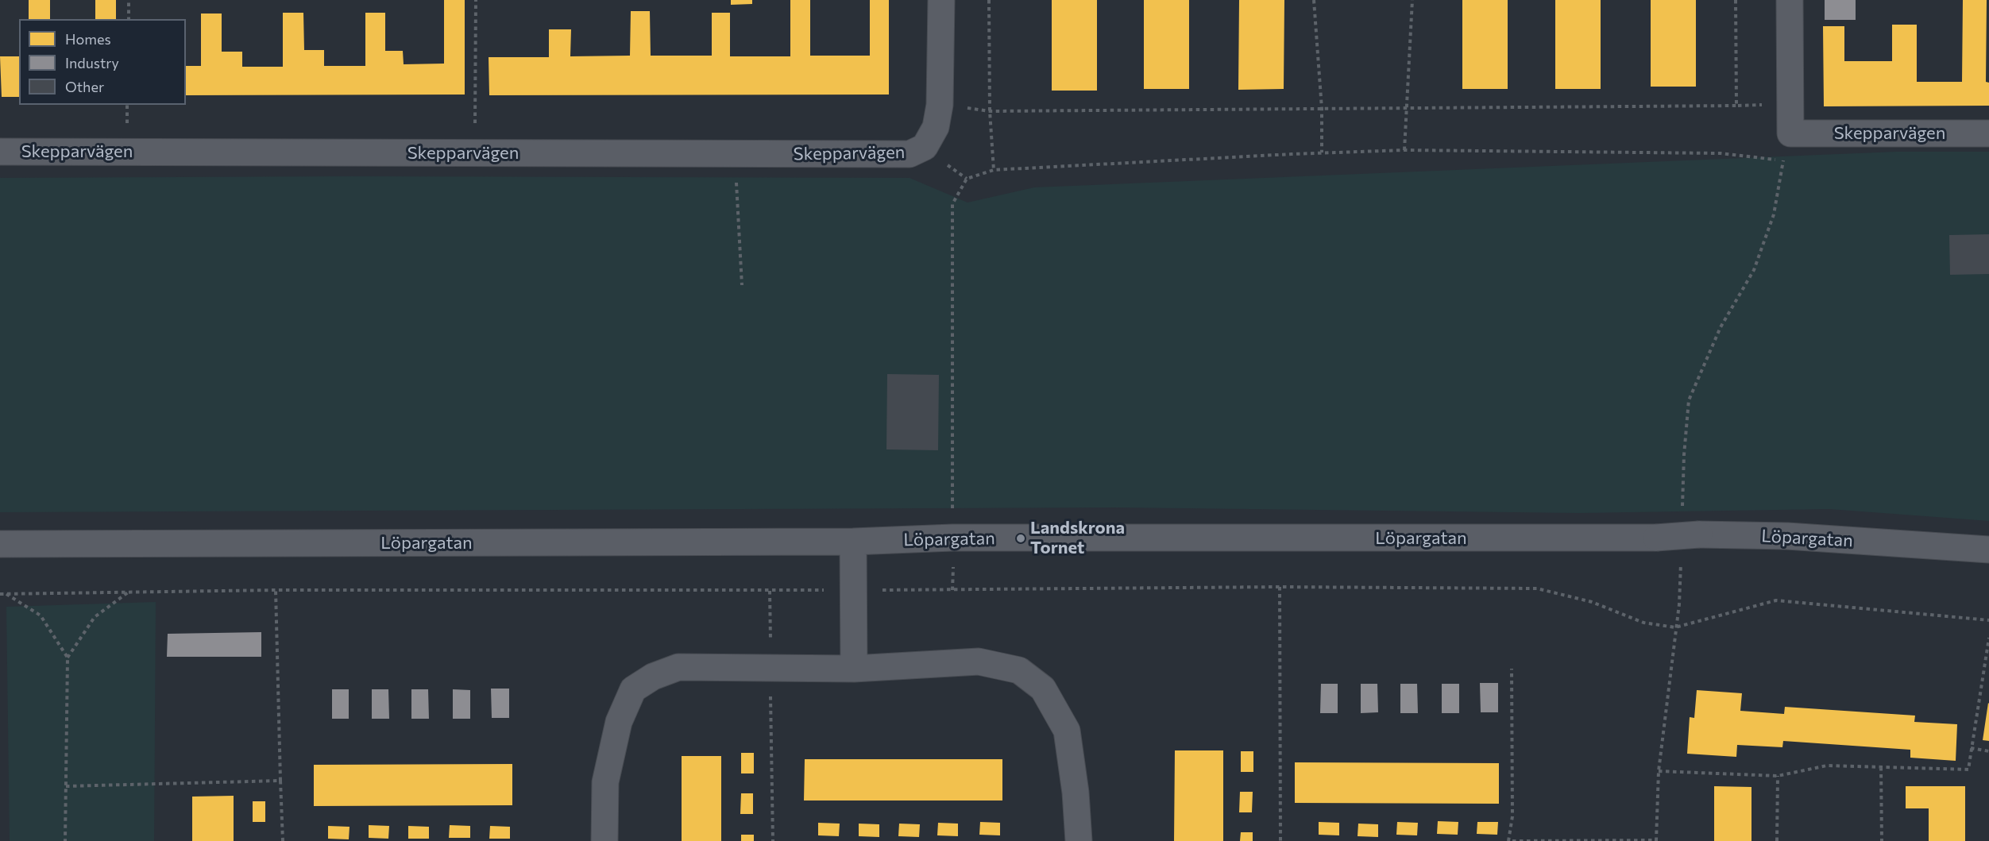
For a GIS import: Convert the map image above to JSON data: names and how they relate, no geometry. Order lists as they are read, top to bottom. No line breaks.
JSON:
{"streets":{"street":["Skepparvägen","Löpargatan"]},"places":["Landskrona Tornet"],"legend":["Homes","Industry","Other"]}
